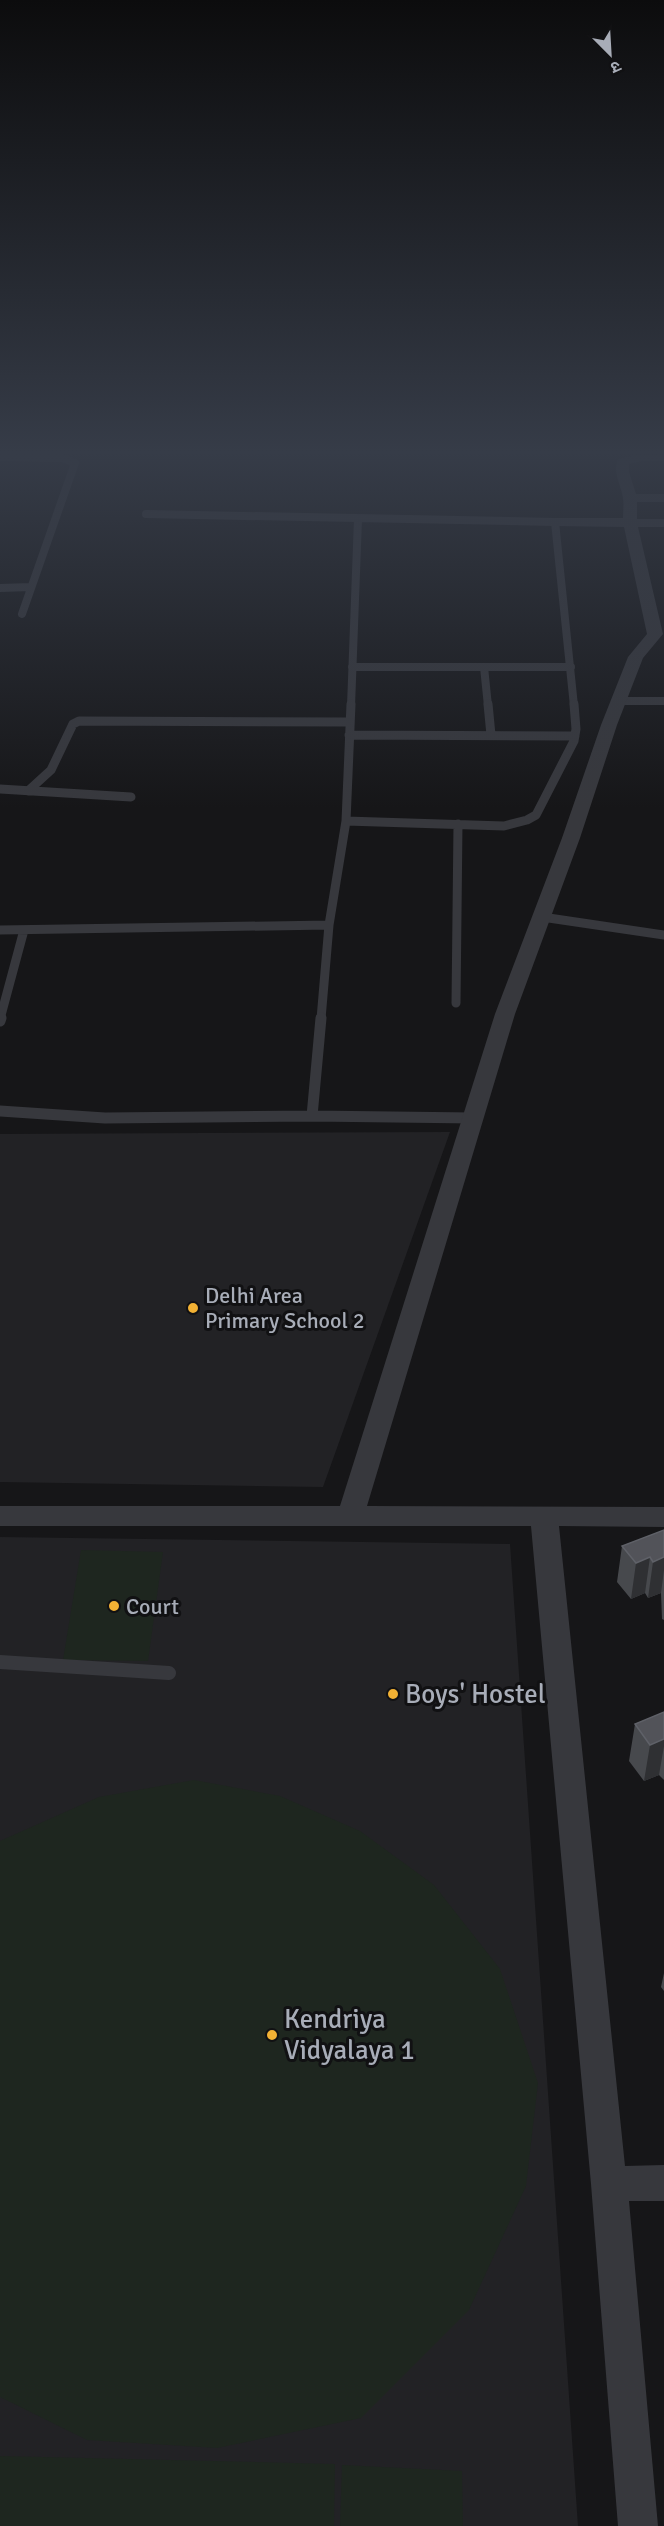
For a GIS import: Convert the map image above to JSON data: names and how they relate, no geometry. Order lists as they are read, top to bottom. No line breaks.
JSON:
{"places":["Delhi Area Primary School 2","Court","Boys' Hostel","Kendriya Vidyalaya 1"],"north":"bottom right"}
